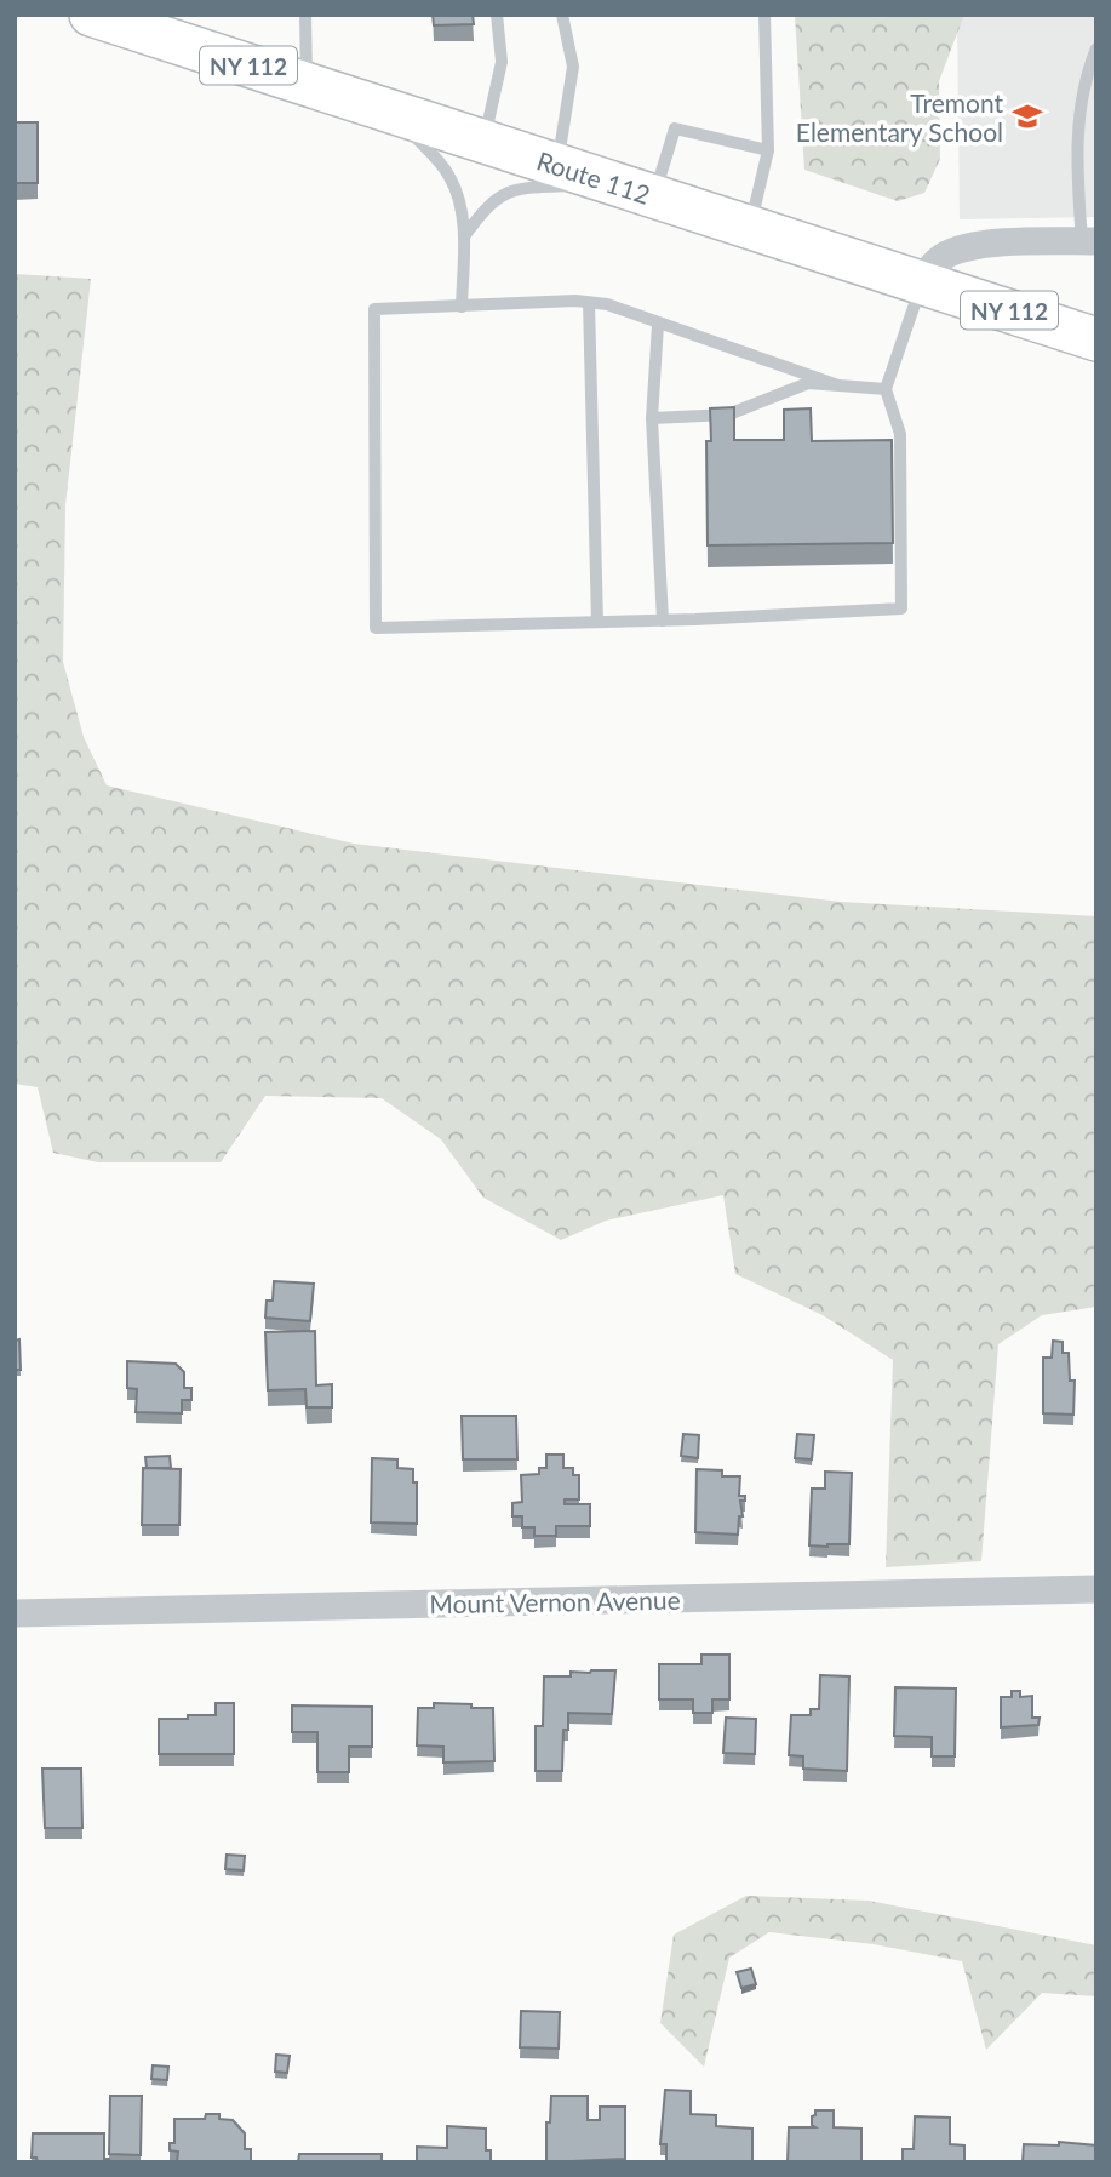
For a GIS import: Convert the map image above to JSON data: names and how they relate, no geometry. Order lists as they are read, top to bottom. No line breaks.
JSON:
{"streets":{"main road":["NY 112","Route 112"],"street":["Mount Vernon Avenue"]},"places":{"school or university":["Tremont Elementary School"]}}
